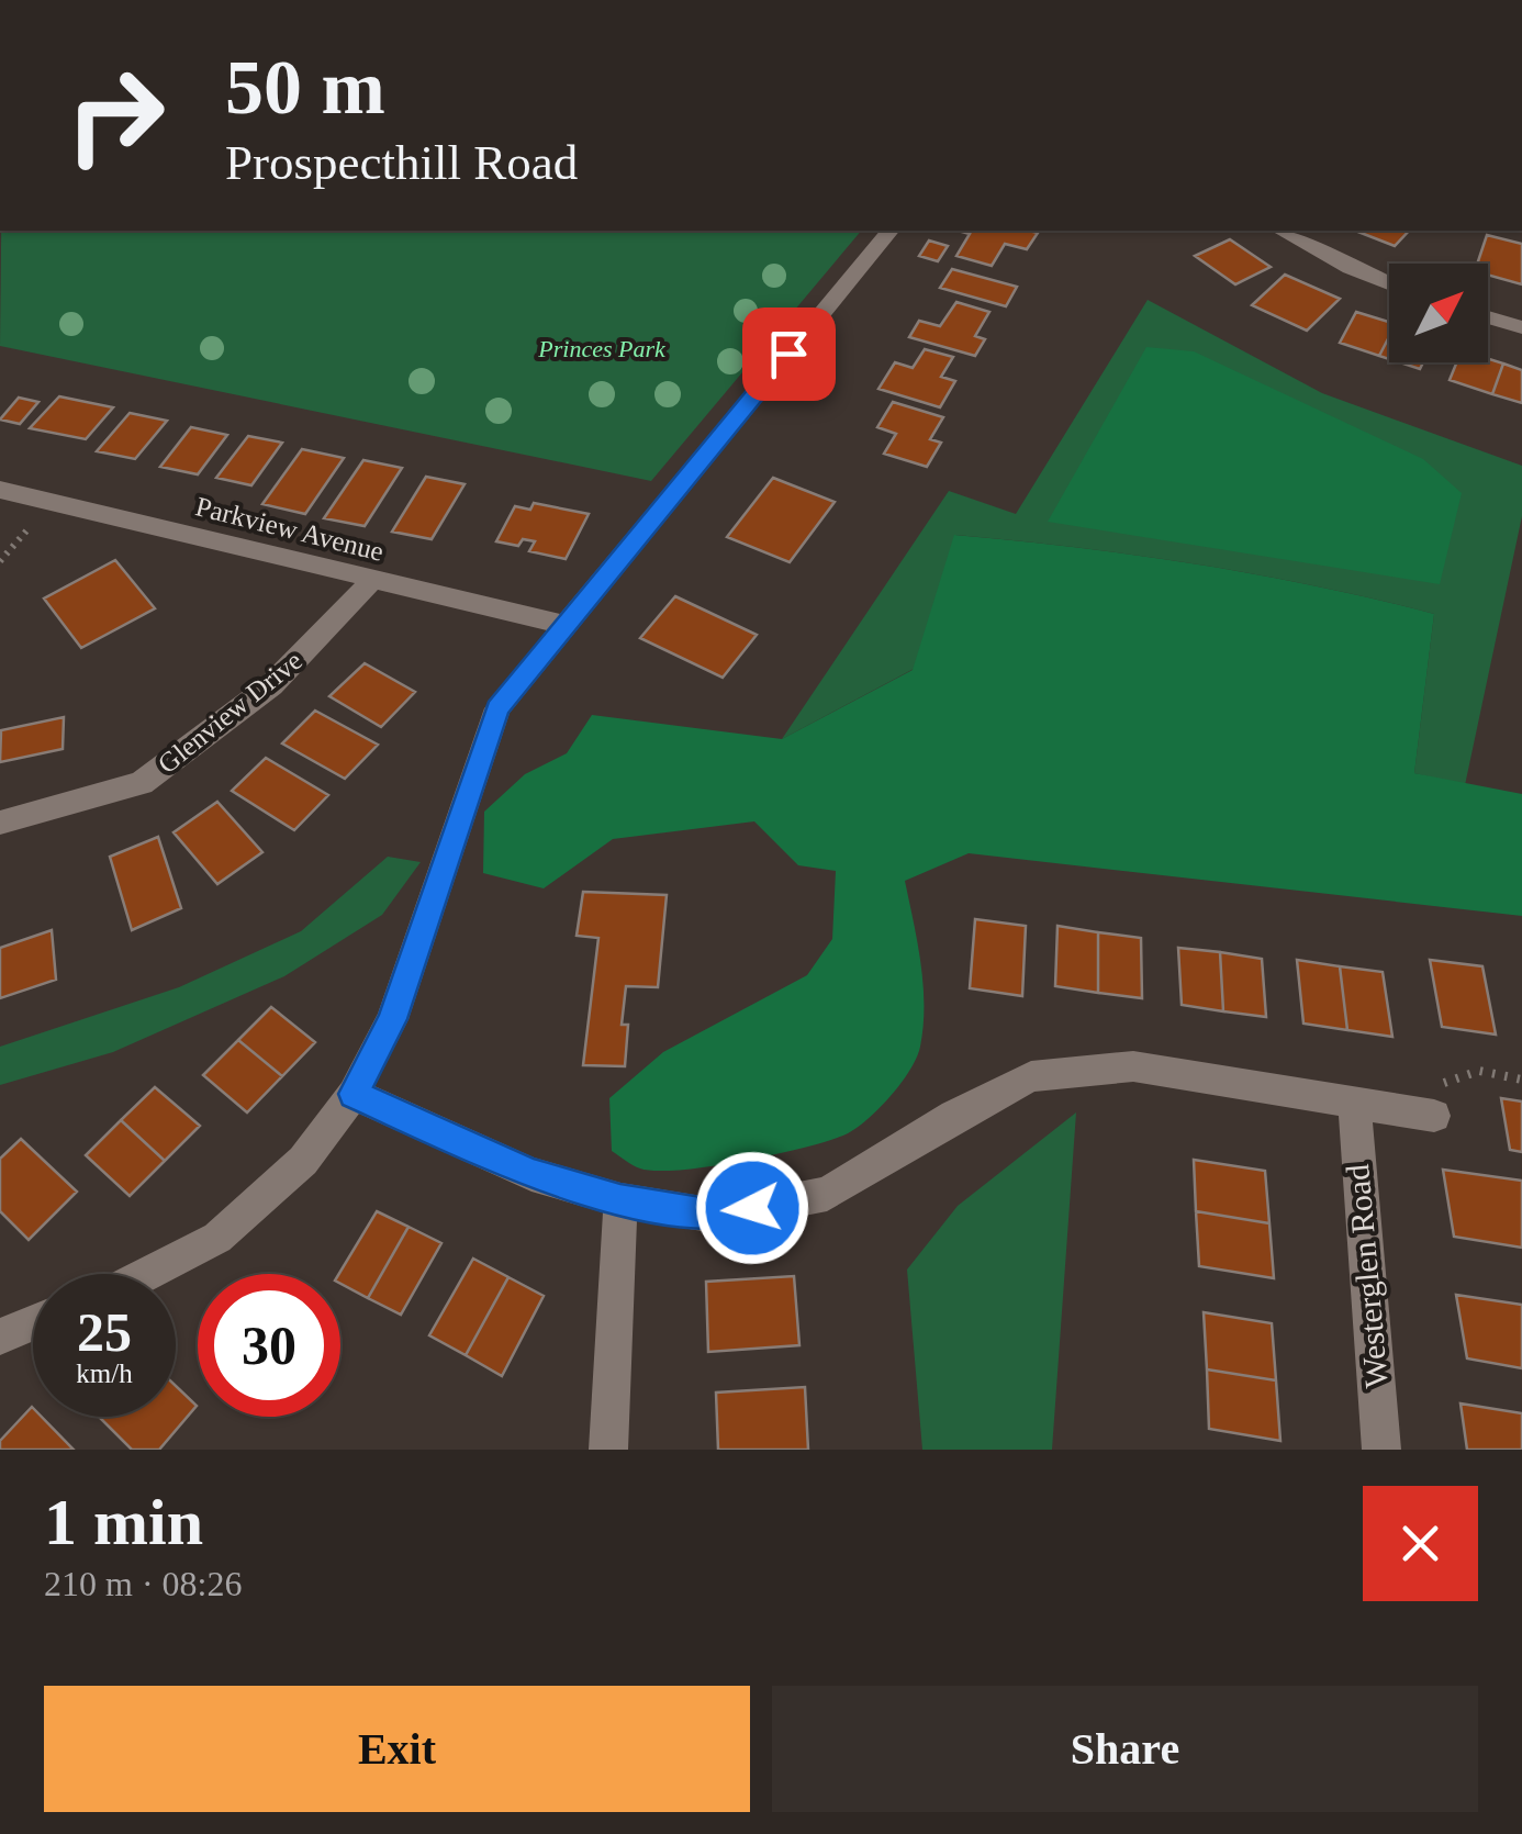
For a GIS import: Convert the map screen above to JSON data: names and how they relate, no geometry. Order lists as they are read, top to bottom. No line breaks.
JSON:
{"streets":{"street":["Parkview Avenue","Glenview Drive","Westerglen Road"]},"crossings":[["Parkview Avenue","Glenview Drive"]],"parks":["Princes Park"],"north":"top right","page":{"turn":["50 m","Prospecthill Road"],"speed":"25 km/h","limit":"30","heading":["1 min","210 m · 08:26"],"buttons":["Exit","Share"]}}
